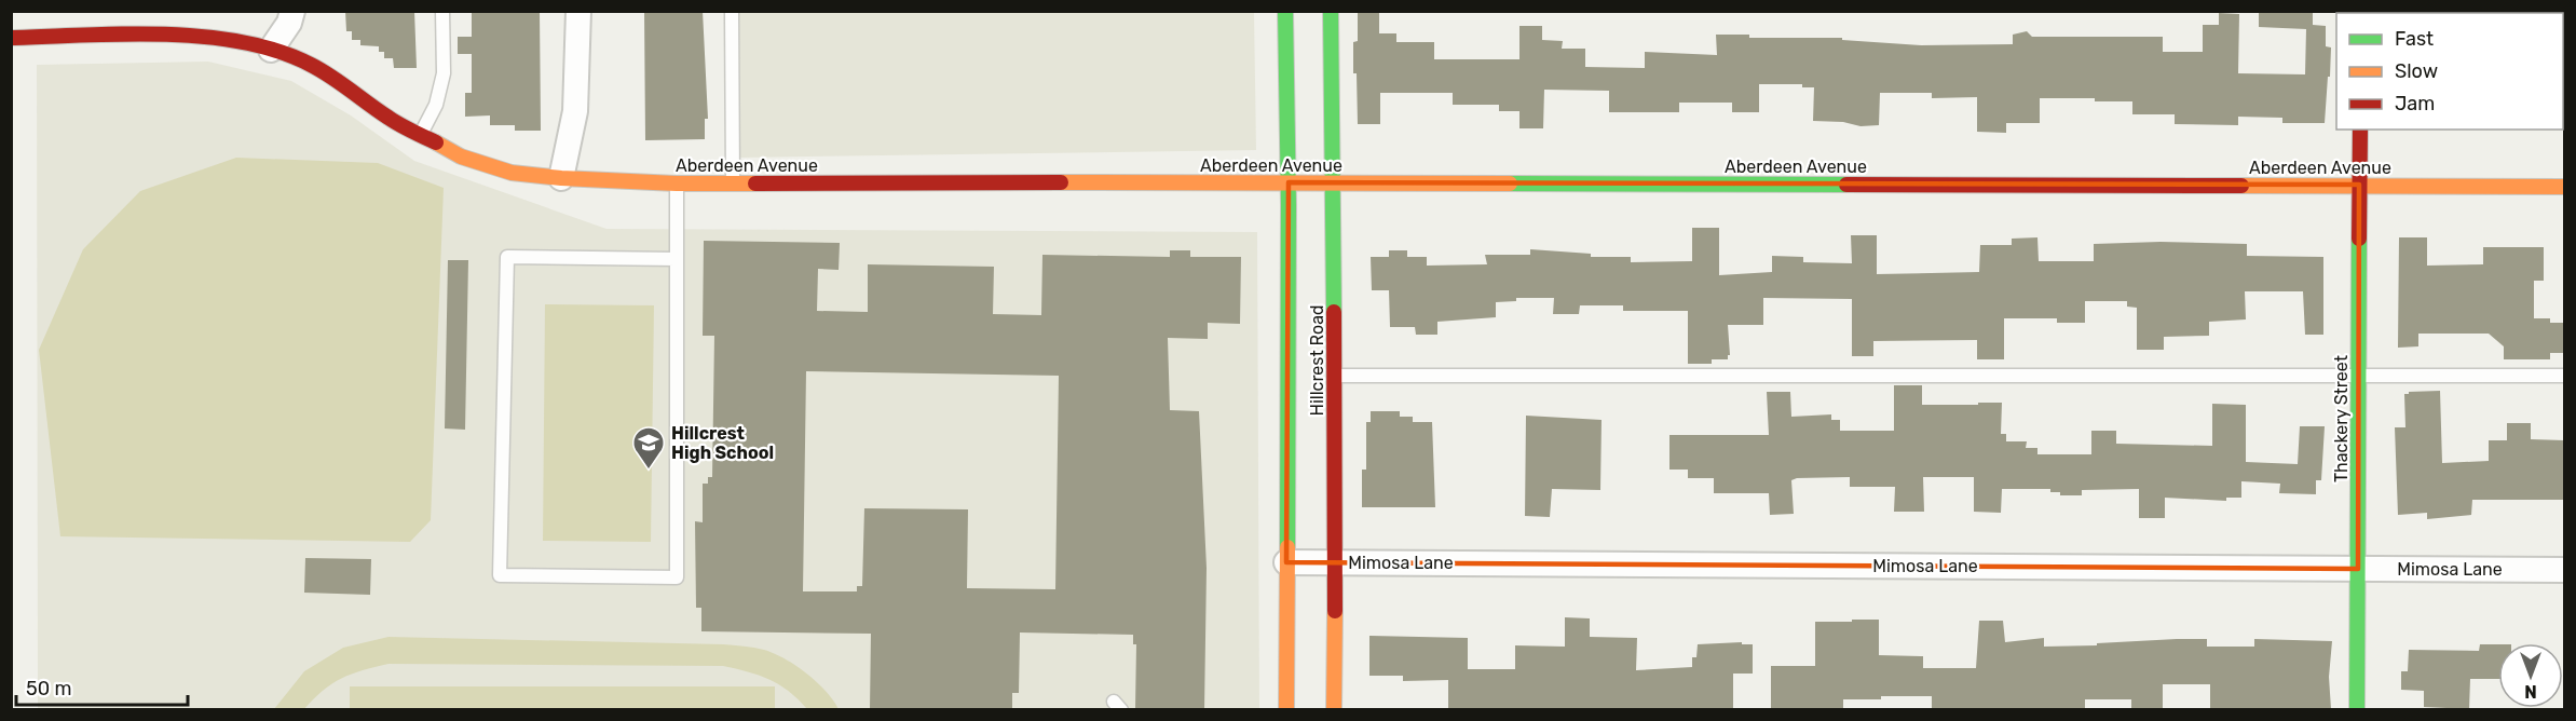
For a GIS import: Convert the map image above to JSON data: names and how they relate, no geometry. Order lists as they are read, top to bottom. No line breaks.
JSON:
{"streets":{"street":["Aberdeen Avenue","Hillcrest Road","Thackery Street","Mimosa Lane"]},"crossings":[["Aberdeen Avenue","Hillcrest Road"],["Aberdeen Avenue","Thackery Street"],["Hillcrest Road","Mimosa Lane"],["Thackery Street","Mimosa Lane"]],"places":{"school or university":["Hillcrest High School"]},"legend":["Fast","Slow","Jam"],"scale_bar":"50 m","north":"bottom"}
